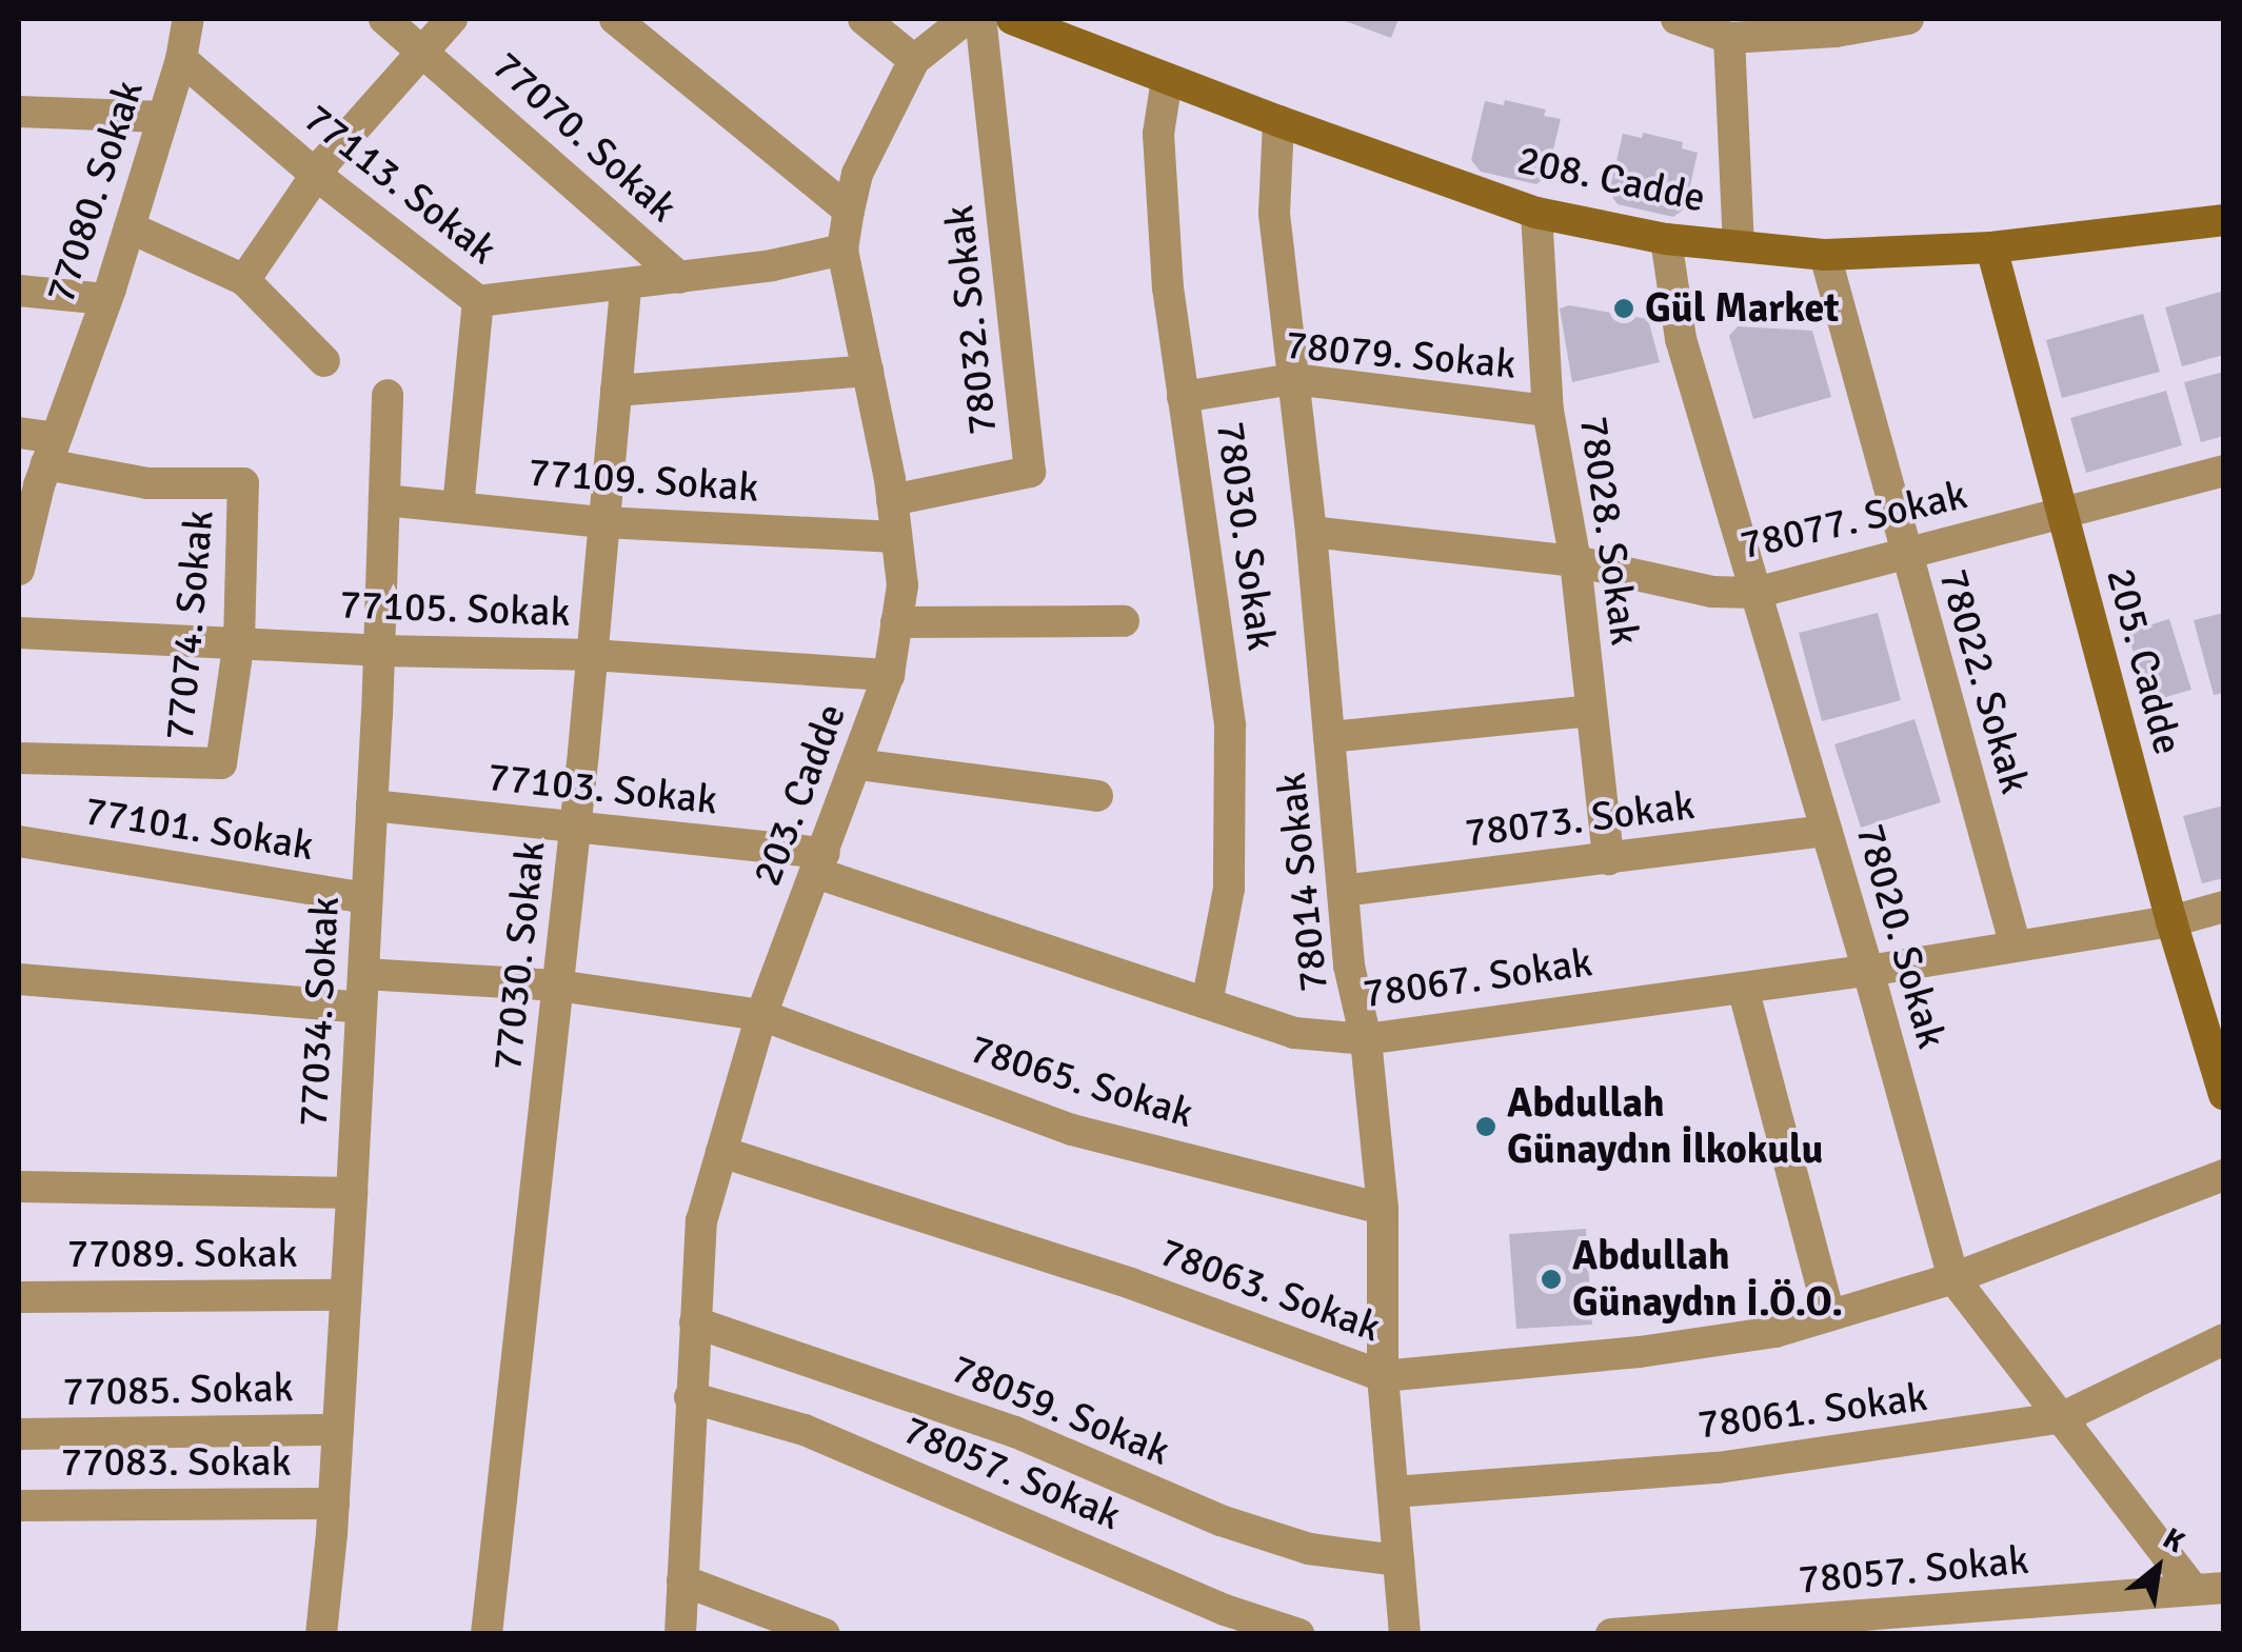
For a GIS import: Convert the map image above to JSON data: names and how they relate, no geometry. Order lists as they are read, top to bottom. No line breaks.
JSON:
{"streets":{"street":["77070. Sokak","208. Cadde","77113. Sokak","77080. Sokak","78032. Sokak","78079. Sokak","77109. Sokak","78077. Sokak","78028. Sokak","78030. Sokak","77105. Sokak","77074. Sokak","205. Cadde","78022. Sokak","77103. Sokak","203. Cadde","78073. Sokak","77101. Sokak","78014 Sokak","78020. Sokak","77030. Sokak","78067. Sokak","77034. Sokak","78065. Sokak","77089. Sokak","78063. Sokak","77085. Sokak","78059. Sokak","78061. Sokak","77083. Sokak","78057. Sokak"]},"crossings":[["77070. Sokak","77113. Sokak"],["208. Cadde","78028. Sokak"],["208. Cadde","78030. Sokak"],["208. Cadde","205. Cadde"],["208. Cadde","78022. Sokak"],["208. Cadde","78014 Sokak"],["208. Cadde","78020. Sokak"],["77113. Sokak","77080. Sokak"],["77113. Sokak","203. Cadde"],["77113. Sokak","77030. Sokak"],["77080. Sokak","77074. Sokak"],["78032. Sokak","203. Cadde"],["78079. Sokak","78028. Sokak"],["78079. Sokak","78030. Sokak"],["78079. Sokak","78014 Sokak"],["77109. Sokak","203. Cadde"],["77109. Sokak","77030. Sokak"],["77109. Sokak","77034. Sokak"],["78077. Sokak","78028. Sokak"],["78077. Sokak","205. Cadde"],["78077. Sokak","78022. Sokak"],["78077. Sokak","78014 Sokak"],["78077. Sokak","78020. Sokak"],["78028. Sokak","78073. Sokak"],["78030. Sokak","78067. Sokak"],["77105. Sokak","77074. Sokak"],["77105. Sokak","203. Cadde"],["77105. Sokak","77030. Sokak"],["77105. Sokak","77034. Sokak"],["205. Cadde","78067. Sokak"],["78022. Sokak","78067. Sokak"],["77103. Sokak","203. Cadde"],["77103. Sokak","77030. Sokak"],["77103. Sokak","78067. Sokak"],["77103. Sokak","77034. Sokak"],["203. Cadde","78067. Sokak"],["203. Cadde","78065. Sokak"],["203. Cadde","78063. Sokak"],["203. Cadde","78059. Sokak"],["203. Cadde","78057. Sokak"],["78073. Sokak","78014 Sokak"],["78073. Sokak","78020. Sokak"],["77101. Sokak","77034. Sokak"],["78014 Sokak","78067. Sokak"],["78014 Sokak","78065. Sokak"],["78014 Sokak","78063. Sokak"],["78014 Sokak","78059. Sokak"],["78014 Sokak","78061. Sokak"],["78020. Sokak","78067. Sokak"],["78020. Sokak","78063. Sokak"],["78020. Sokak","78061. Sokak"],["78020. Sokak","78057. Sokak"],["77030. Sokak","78065. Sokak"],["77034. Sokak","78065. Sokak"],["77034. Sokak","77089. Sokak"],["77034. Sokak","77085. Sokak"],["77034. Sokak","77083. Sokak"]],"places":["Gül Market","Abdullah Günaydın İlkokulu","Abdullah Günaydın İ.Ö.O."],"north":"top right"}
